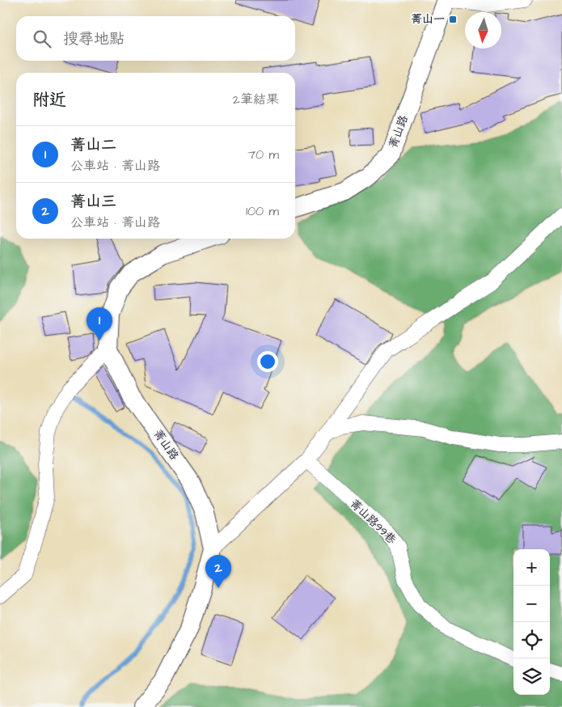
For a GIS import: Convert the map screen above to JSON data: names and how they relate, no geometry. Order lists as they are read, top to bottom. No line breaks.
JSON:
{"streets":{"street":["菁山路","菁山路99巷"]},"places":{"transit":["菁山一"]},"north":"bottom","page":{"search":"搜尋地點","heading":["附近","2筆結果"],"list":[{"mark":"1","name":"菁山二","note":"公車站 · 菁山路","value":"70 m"},{"mark":"2","name":"菁山三","note":"公車站 · 菁山路","value":"100 m"}],"pins":["1","2"],"map_buttons":["+","−"]}}
